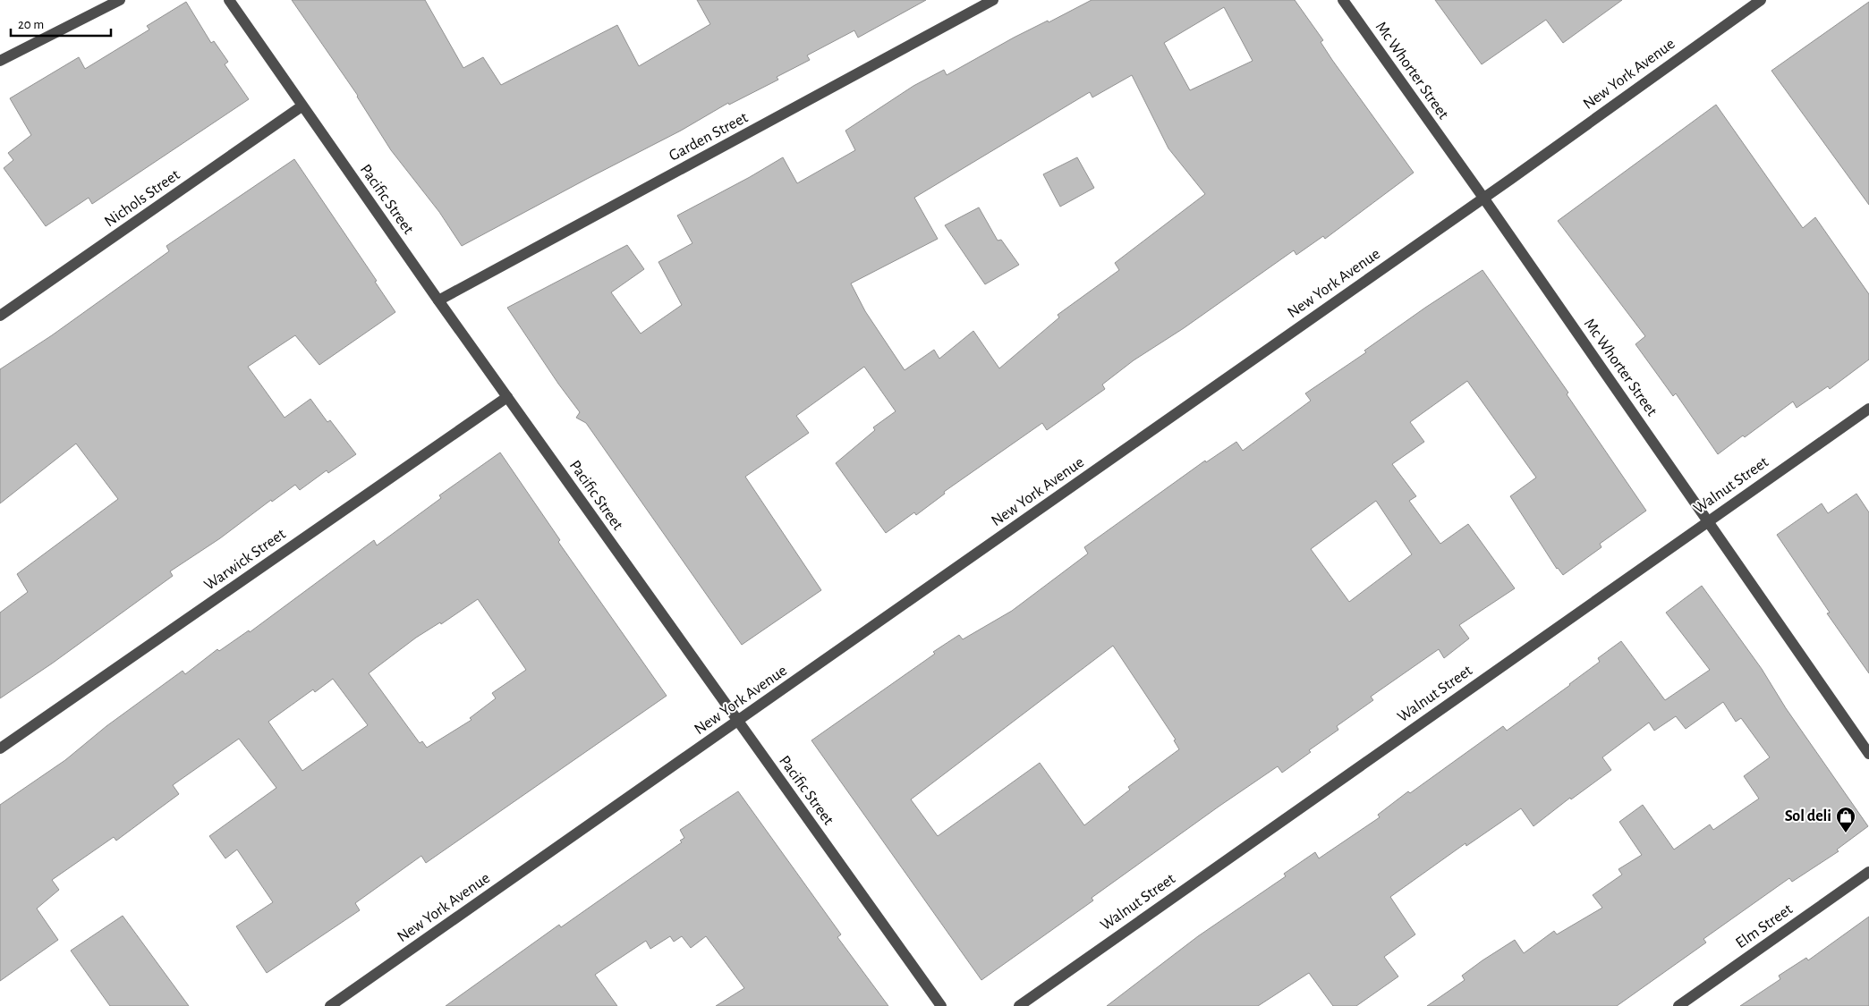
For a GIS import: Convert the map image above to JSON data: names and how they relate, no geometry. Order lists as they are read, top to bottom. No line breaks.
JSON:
{"streets":{"street":["Mc Whorter Street","New York Avenue","Garden Street","Nichols Street","Pacific Street","Walnut Street","Warwick Street","Elm Street"]},"crossings":[["Mc Whorter Street","New York Avenue"],["Mc Whorter Street","Walnut Street"],["New York Avenue","Pacific Street"],["Garden Street","Pacific Street"],["Nichols Street","Pacific Street"],["Pacific Street","Warwick Street"]],"places":{"shop":["Sol deli"]},"scale_bar":"20 m"}
